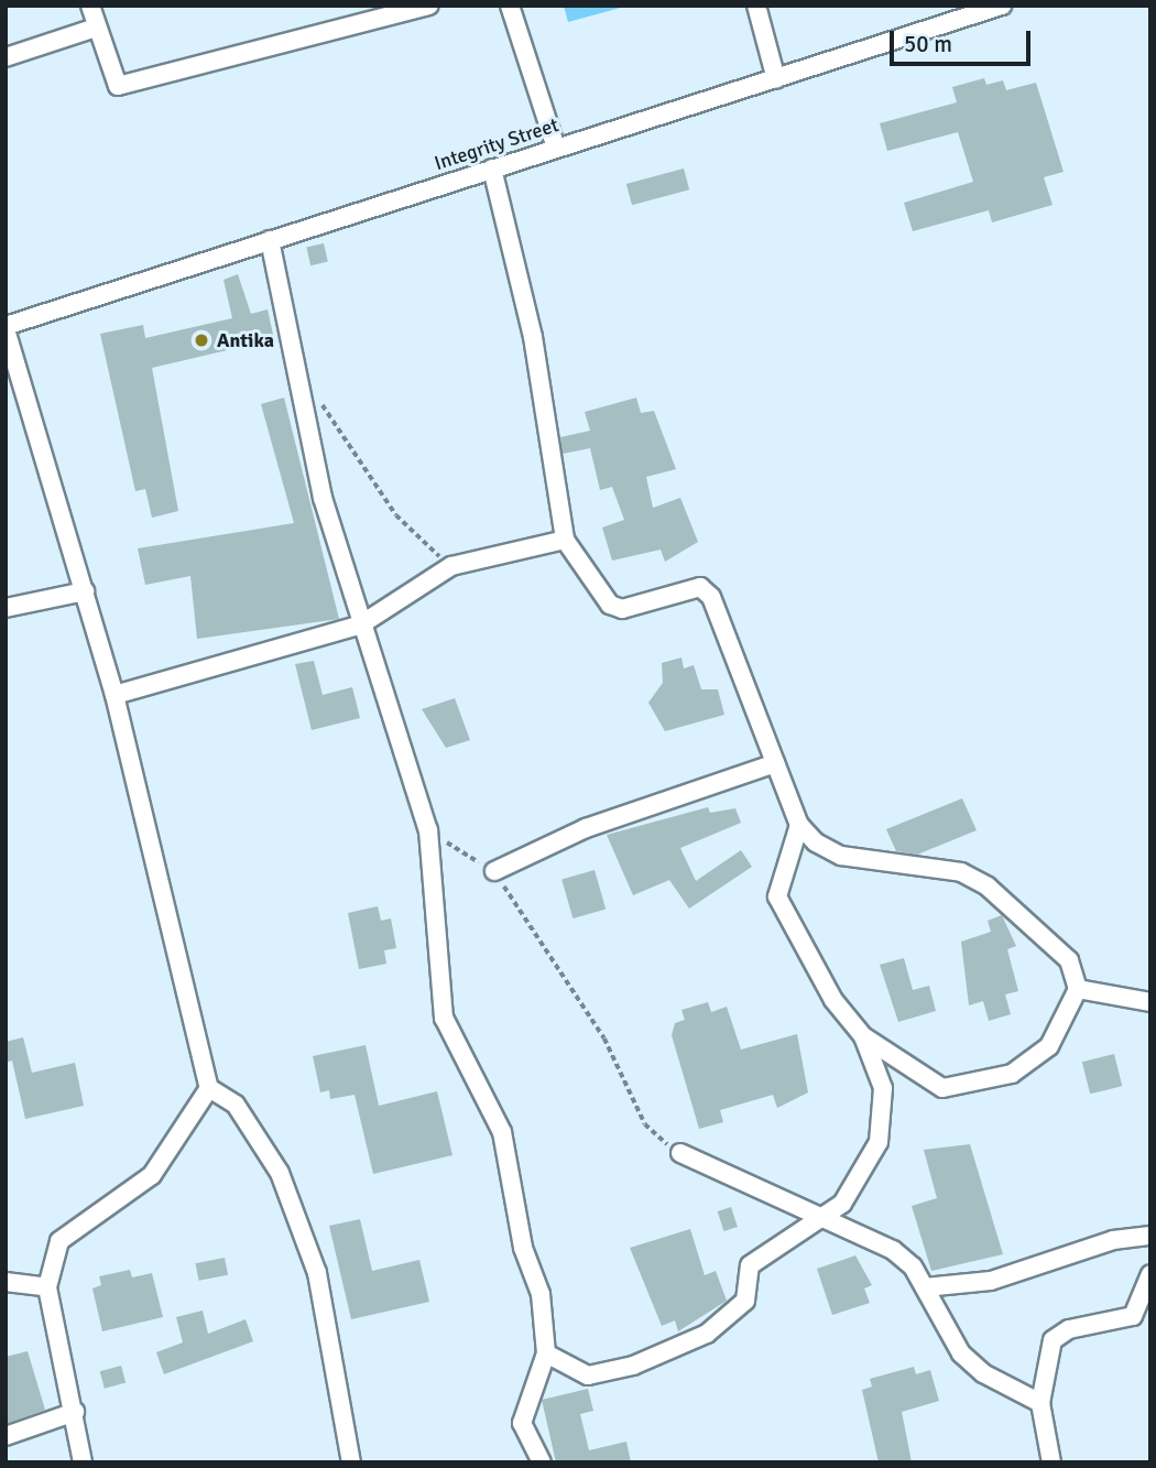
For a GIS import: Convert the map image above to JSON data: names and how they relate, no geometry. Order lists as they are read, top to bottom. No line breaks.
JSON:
{"streets":{"street":["Integrity Street"]},"places":["Antika"],"scale_bar":"50 m"}
